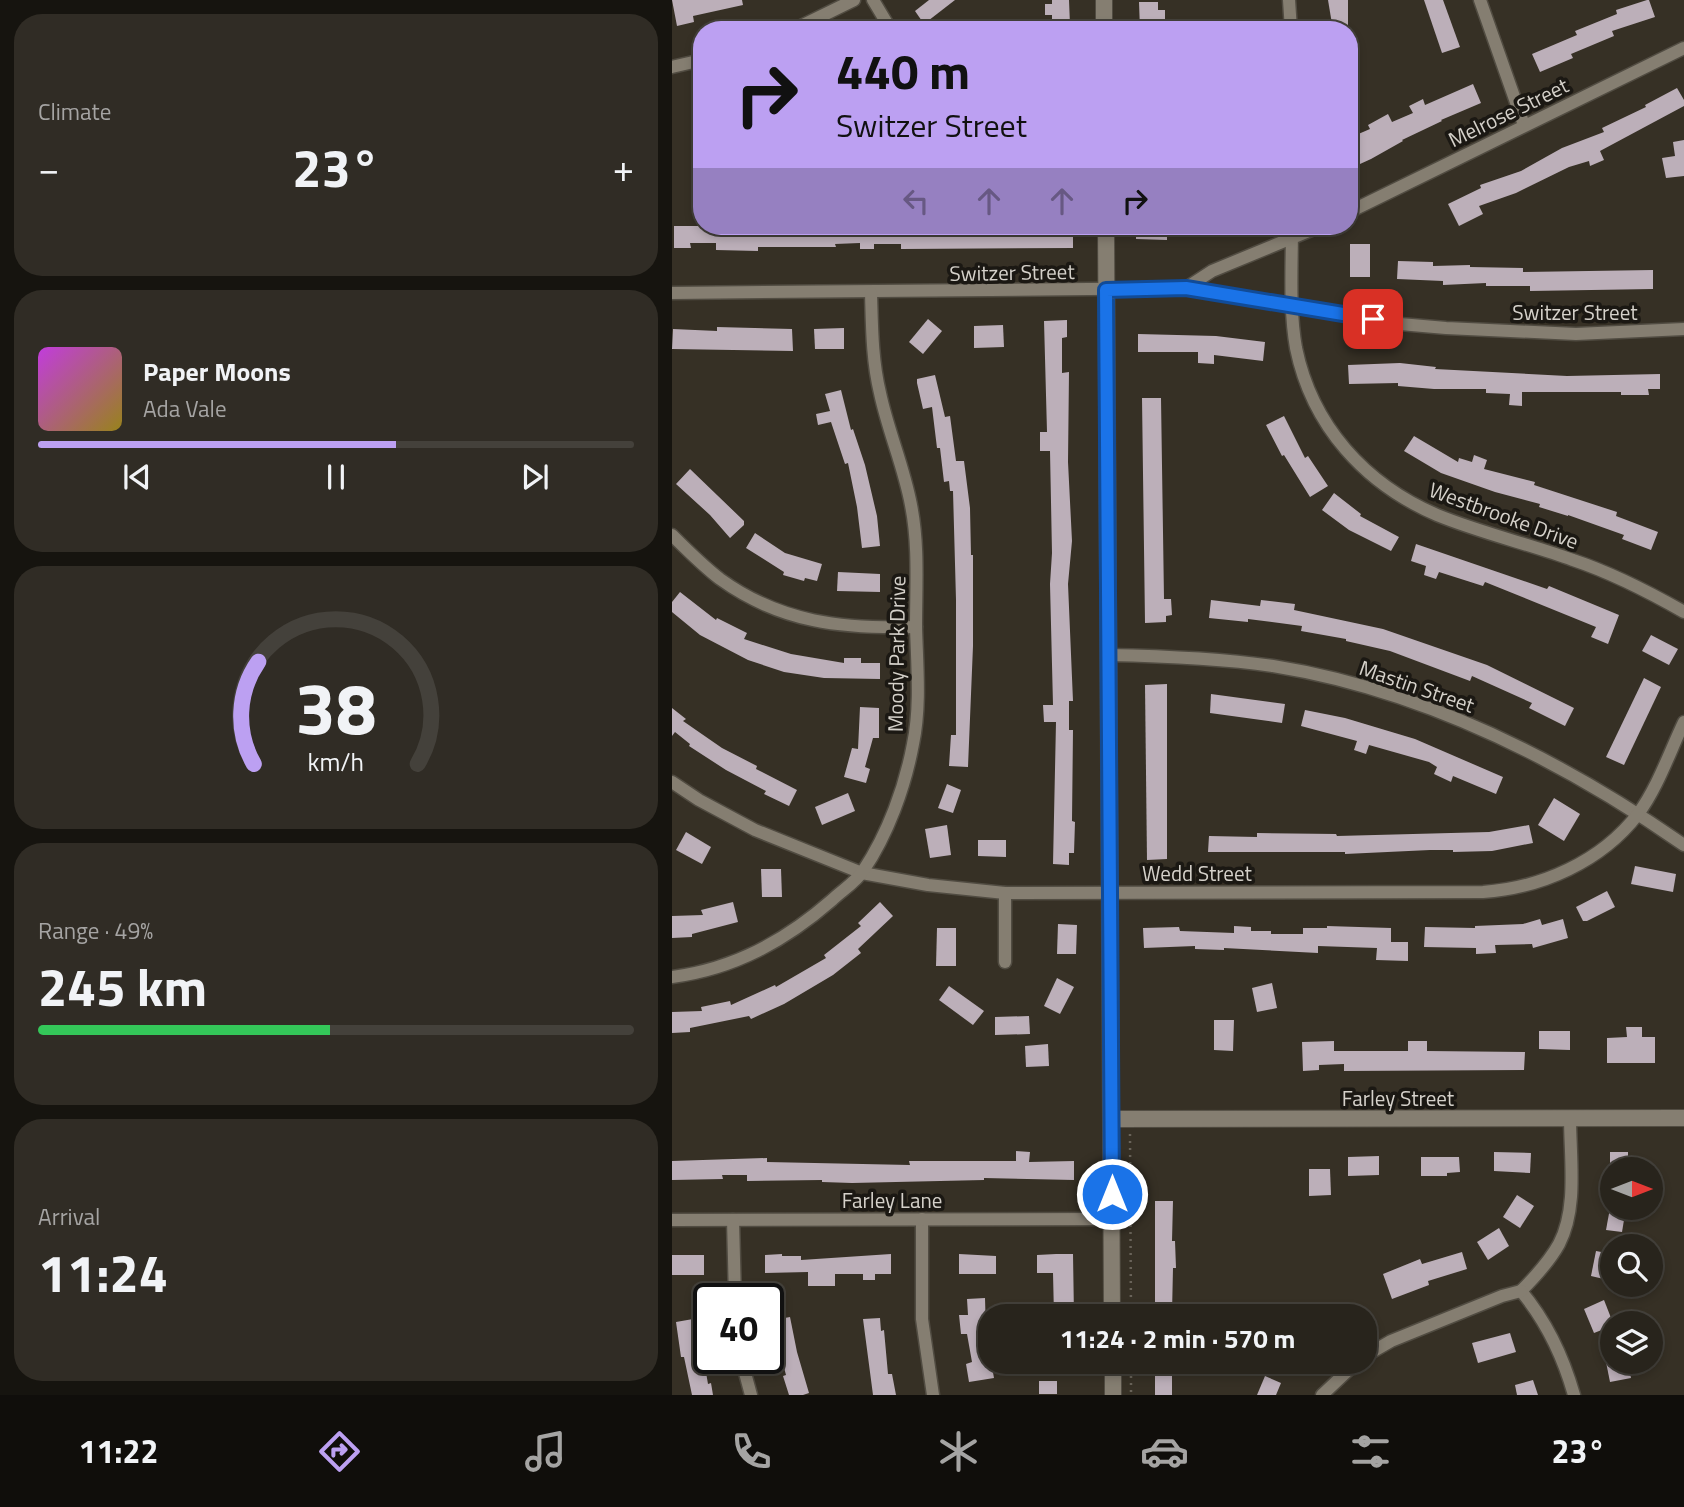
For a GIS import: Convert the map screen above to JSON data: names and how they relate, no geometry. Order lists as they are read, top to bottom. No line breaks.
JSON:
{"streets":{"street":["Melrose Street","Switzer Street","Westbrooke Drive","Moody Park Drive","Mastin Street","Wedd Street","Farley Street","Farley Lane"]},"crossings":[["Switzer Street","Westbrooke Drive"],["Switzer Street","Moody Park Drive"],["Moody Park Drive","Wedd Street"],["Mastin Street","Wedd Street"]],"north":"right","page":{"tile":["Climate",["Range · 49%","245 km"],["Arrival","11:24"]],"turn":["440 m","Switzer Street"],"heat":["−","23°","+"],"song":["Paper Moons","Ada Vale"],"limit":"40","trip":"11:24 · 2 min · 570 m","tabs":["11:22","23°"],"gauge":["38","km/h"]}}
